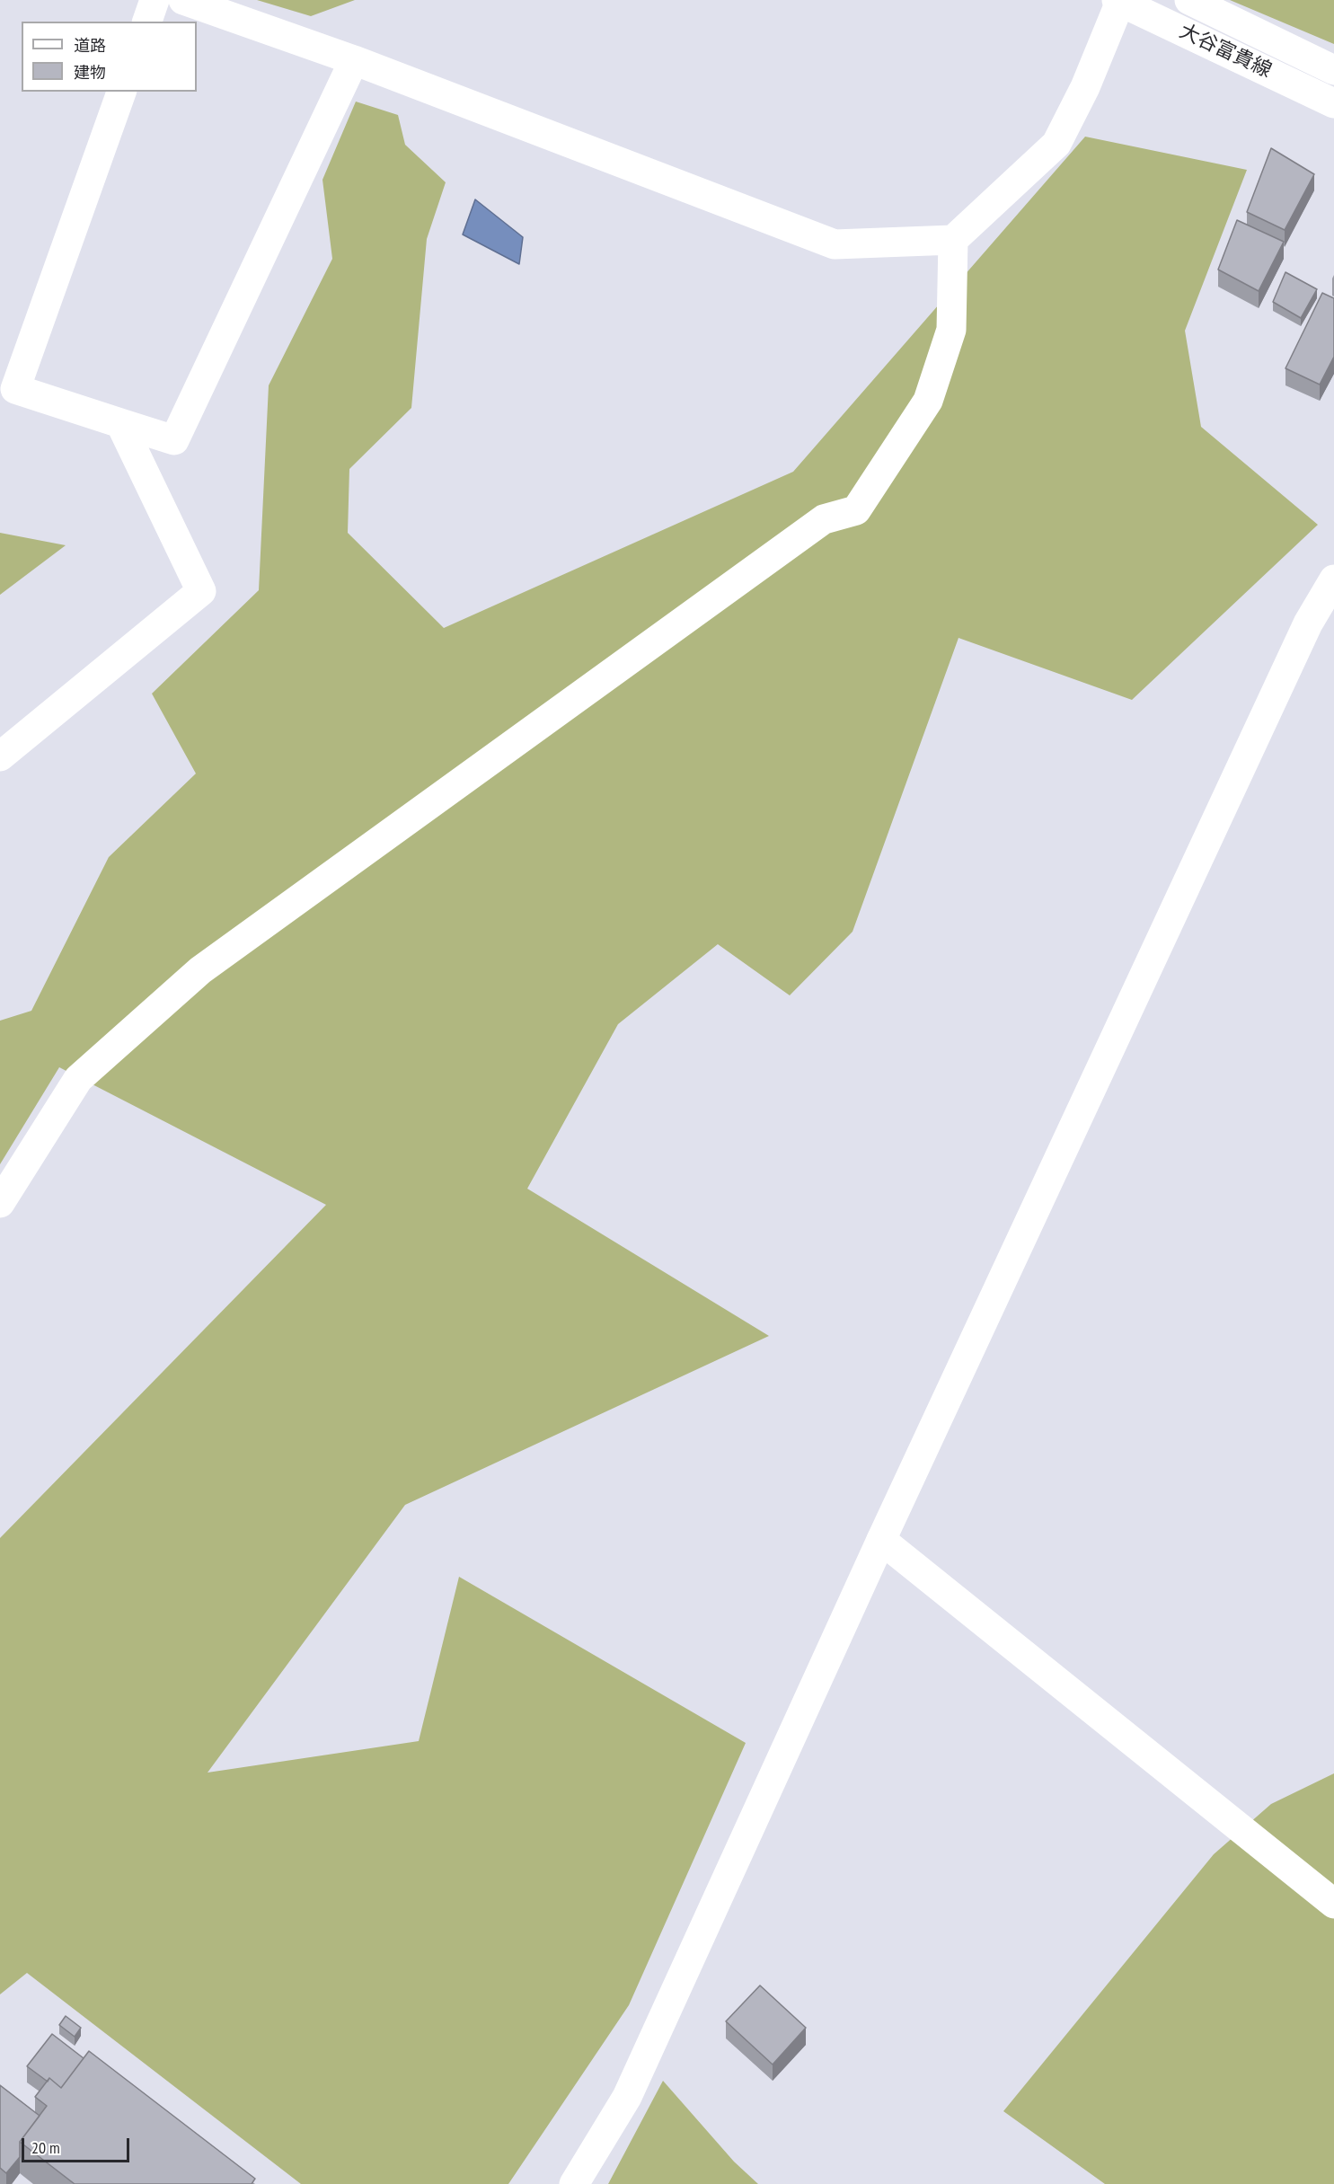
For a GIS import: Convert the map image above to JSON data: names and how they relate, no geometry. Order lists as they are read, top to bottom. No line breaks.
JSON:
{"streets":{"street":["大谷富貴線"]},"legend":["道路","建物"],"scale_bar":"20 m"}
